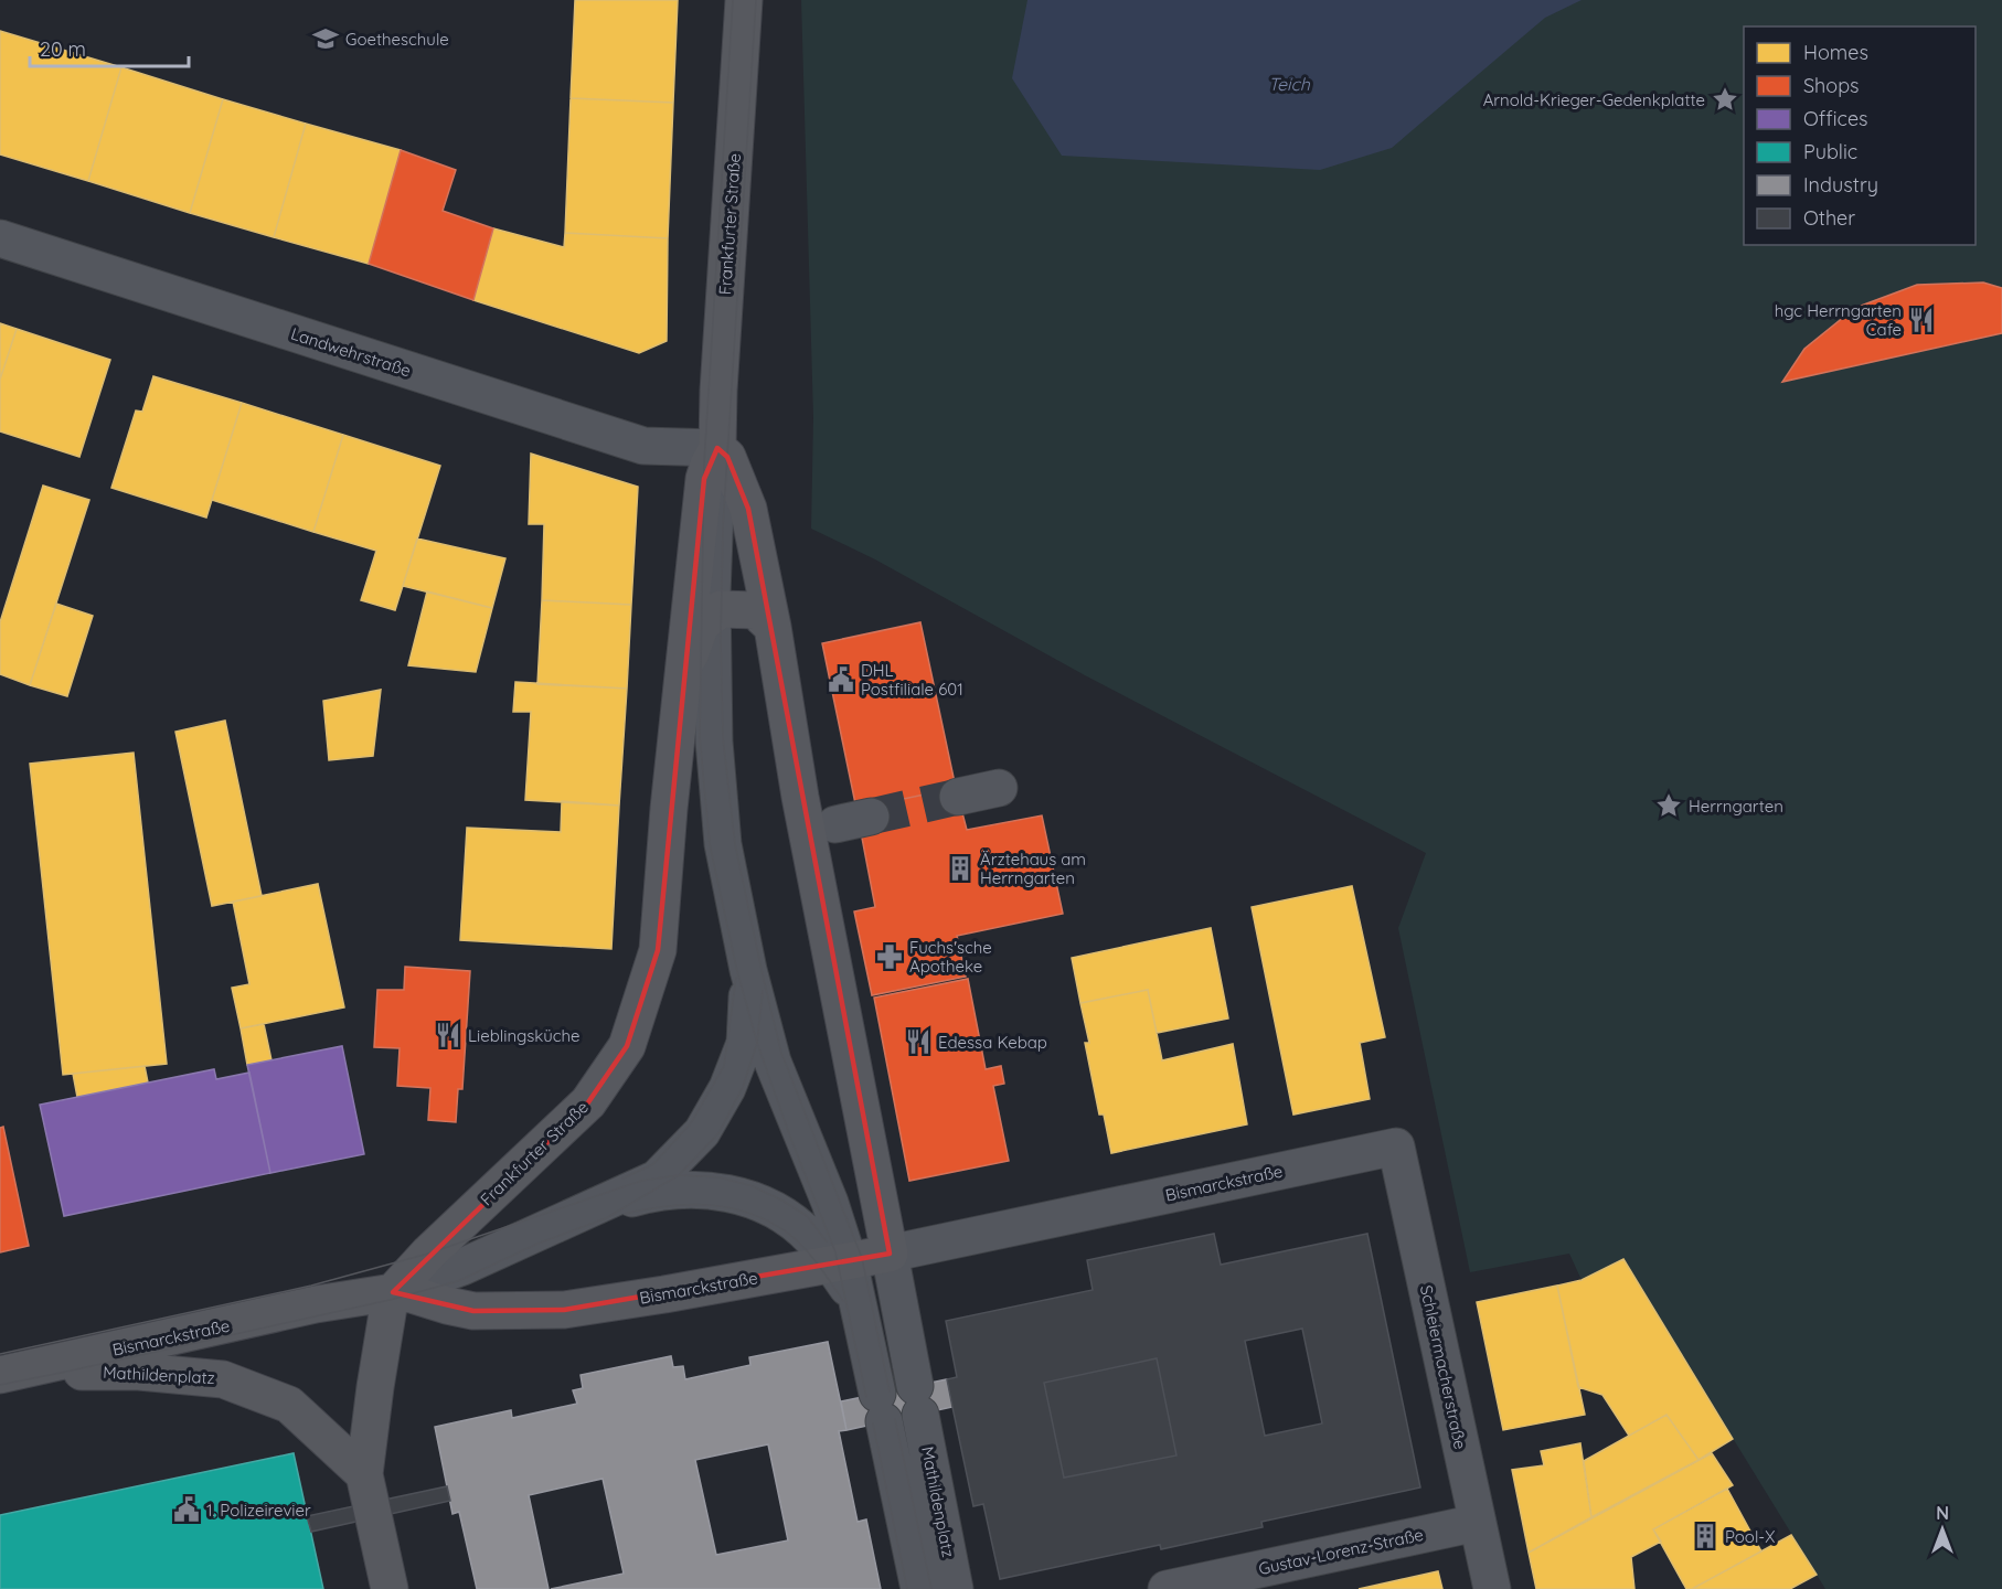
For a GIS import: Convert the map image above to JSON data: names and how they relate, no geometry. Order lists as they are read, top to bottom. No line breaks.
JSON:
{"streets":{"main road":["Frankfurter Straße","Bismarckstraße","Mathildenplatz"],"street":["Landwehrstraße","Schleiermacherstraße","Gustav-Lorenz-Straße"]},"crossings":[["Frankfurter Straße","Landwehrstraße"],["Frankfurter Straße","Bismarckstraße"],["Bismarckstraße","Schleiermacherstraße"],["Bismarckstraße","Mathildenplatz"],["Schleiermacherstraße","Gustav-Lorenz-Straße"]],"water":["Teich"],"places":{"school or university":["Goetheschule"],"place":["Arnold-Krieger-Gedenkplatte","Herrngarten"],"restaurant":["hgc Herrngarten Cafe","Lieblingsküche","Edessa Kebap"],"public building":["DHL Postfiliale 601","1. Polizeirevier"],"building":["Ärztehaus am Herrngarten","Pool-X"],"pharmacy":["Fuchs'sche Apotheke"]},"legend":["Homes","Shops","Offices","Public","Industry","Other"],"scale_bar":"20 m","north":"top"}
